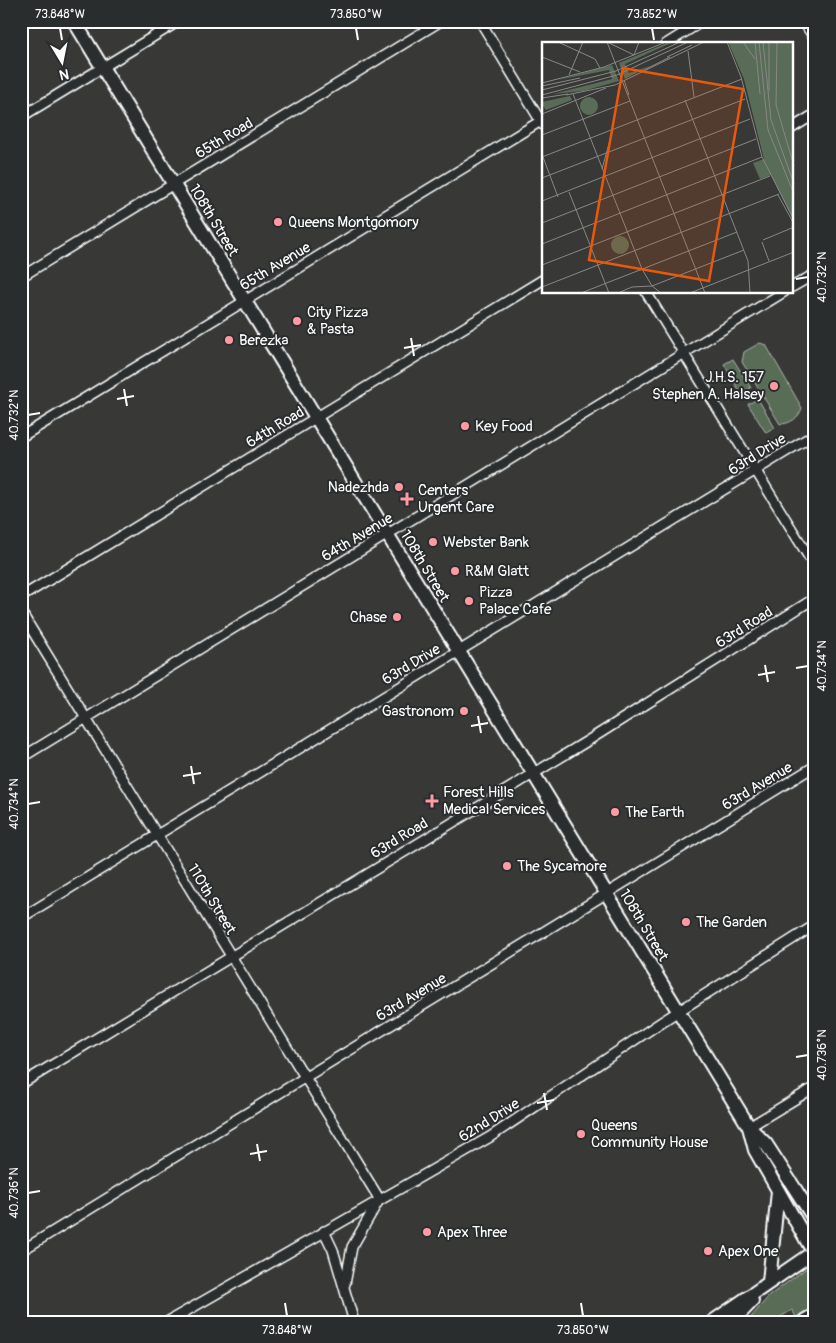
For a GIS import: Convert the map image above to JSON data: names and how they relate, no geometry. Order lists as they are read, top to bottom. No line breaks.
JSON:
{"streets":{"main road":["108th Street"],"street":["65th Road","65th Avenue","64th Road","63rd Drive","64th Avenue","63rd Road","63rd Avenue","110th Street","62nd Drive"]},"crossings":[["65th Road","108th Street"],["108th Street","65th Avenue"],["108th Street","64th Road"],["108th Street","63rd Drive"],["108th Street","64th Avenue"],["108th Street","63rd Road"],["108th Street","63rd Avenue"],["108th Street","62nd Drive"],["63rd Drive","110th Street"],["64th Avenue","110th Street"],["63rd Road","110th Street"],["63rd Avenue","110th Street"],["110th Street","62nd Drive"]],"places":{"other":["Queens Montgomory","City Pizza & Pasta","Berezka","J.H.S. 157 Stephen A. Halsey","Key Food","Nadezhda","Webster Bank","R&M Glatt","Pizza Palace Cafe","Chase","Gastronom","The Earth","The Sycamore","The Garden","Queens Community House","Apex Three","Apex One"],"health":["Centers Urgent Care","Forest Hills Medical Services"]},"north":"bottom","coordinates":["73.848°W","73.850°W","73.852°W","40.732°N","40.734°N","40.736°N"]}
